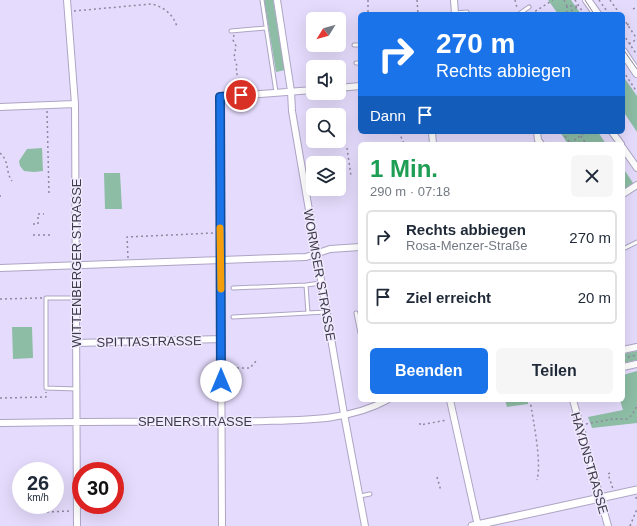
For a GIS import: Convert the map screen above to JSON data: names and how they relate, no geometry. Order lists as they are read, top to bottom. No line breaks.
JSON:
{"streets":{"street":["WITTENBERGER STRASSE","WORMSER STRASSE","SPITTASTRASSE","SPENERSTRASSE","HAYDNSTRASSE"]},"crossings":[["WITTENBERGER STRASSE","SPITTASTRASSE"],["WITTENBERGER STRASSE","SPENERSTRASSE"],["WORMSER STRASSE","SPENERSTRASSE"]],"north":"bottom left","page":{"turn":["270 m","Rechts abbiegen"],"then":"Dann","heading":["1 Min.","290 m · 07:18"],"list":[{"name":"Rechts abbiegen","note":"Rosa-Menzer-Straße","value":"270 m"},{"name":"Ziel erreicht","value":"20 m"}],"buttons":["Beenden","Teilen"],"speed":"26 km/h","limit":"30"}}
